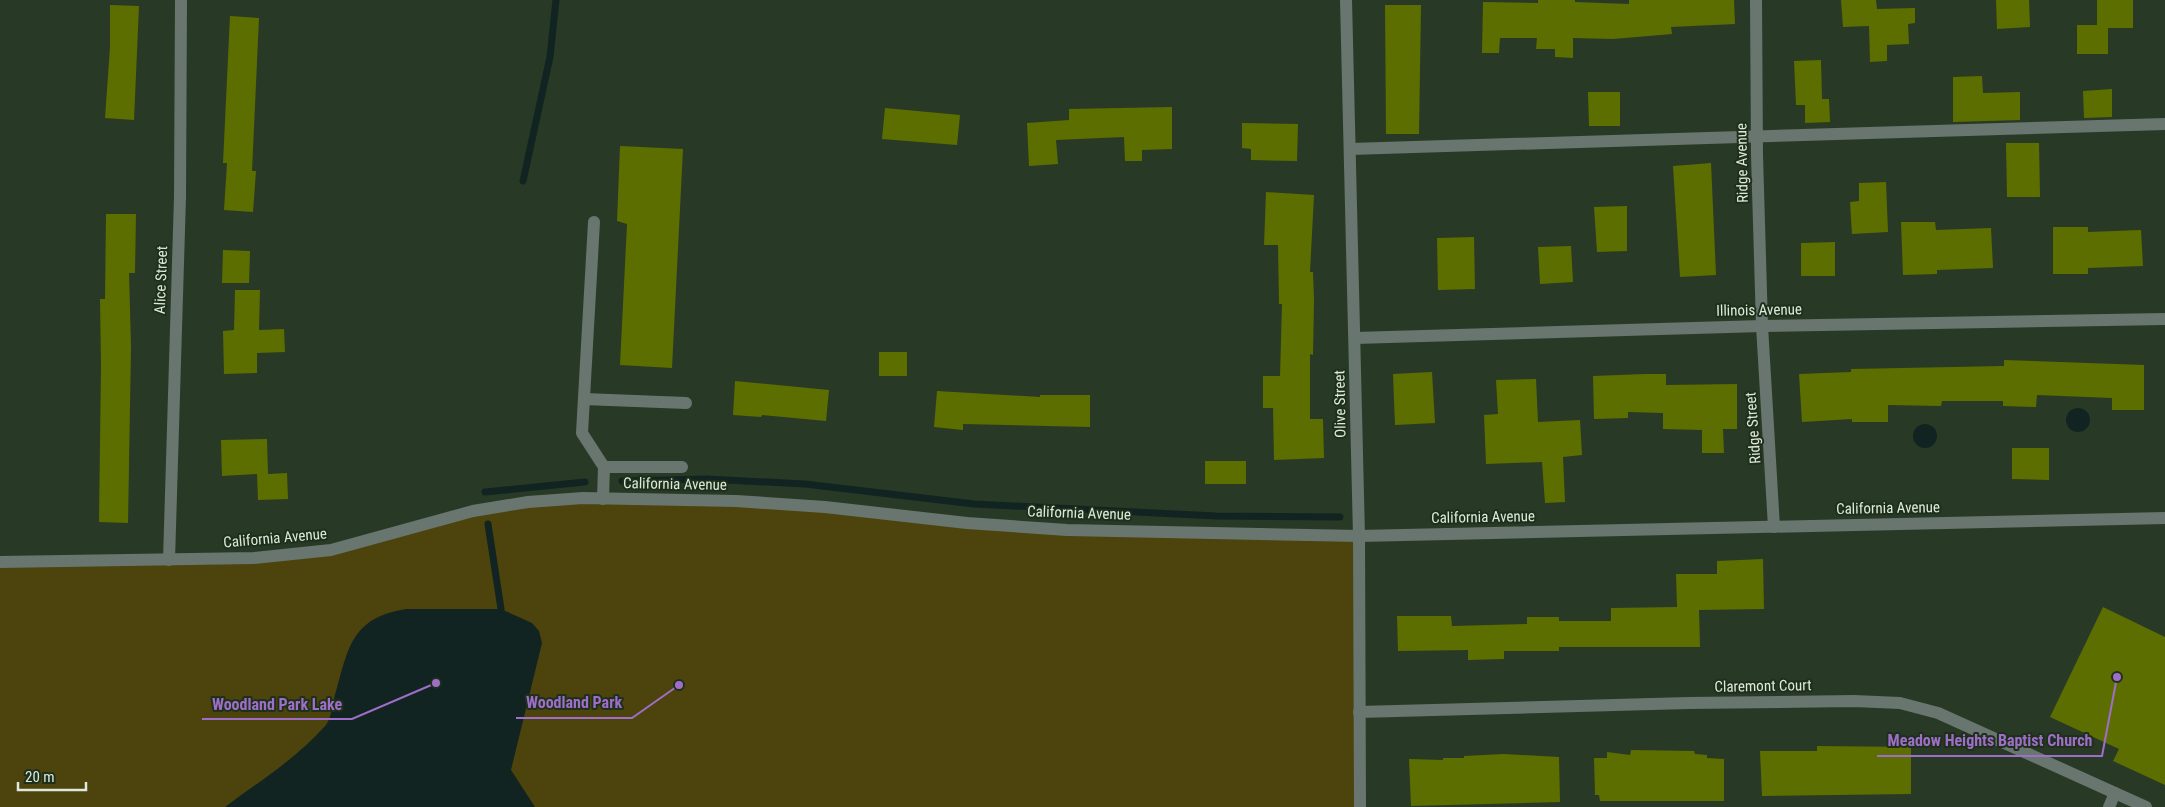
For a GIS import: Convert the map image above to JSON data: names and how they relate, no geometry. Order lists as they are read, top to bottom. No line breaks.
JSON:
{"streets":{"street":["Ridge Avenue","Alice Street","Illinois Avenue","Olive Street","Ridge Street","California Avenue","Claremont Court"]},"crossings":[["Ridge Avenue","Illinois Avenue"],["Ridge Avenue","Ridge Street"],["Alice Street","California Avenue"],["Illinois Avenue","Olive Street"],["Illinois Avenue","Ridge Street"],["Olive Street","California Avenue"],["Olive Street","Claremont Court"],["Ridge Street","California Avenue"]],"places":["Meadow Heights Baptist Church","Woodland Park Lake","Woodland Park"],"scale_bar":"20 m"}
